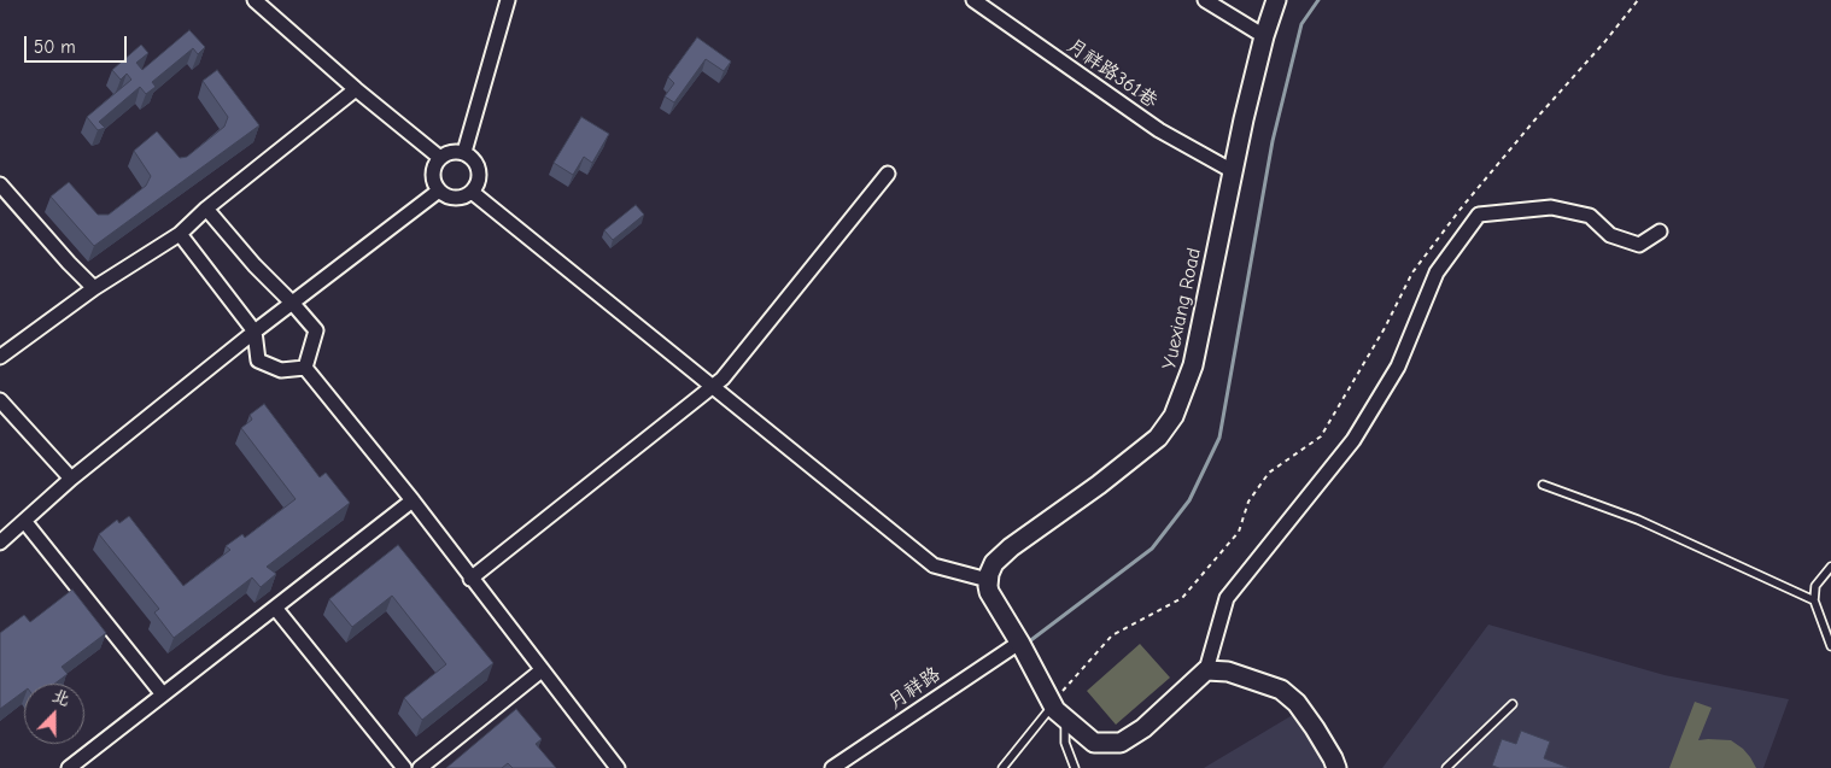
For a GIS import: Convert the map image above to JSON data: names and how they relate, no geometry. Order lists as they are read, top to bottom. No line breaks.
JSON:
{"streets":{"street":["月祥路361巷","Yuexiang Road","月祥路"]},"crossings":[["月祥路361巷","Yuexiang Road"]],"scale_bar":"50 m","north":"top"}
